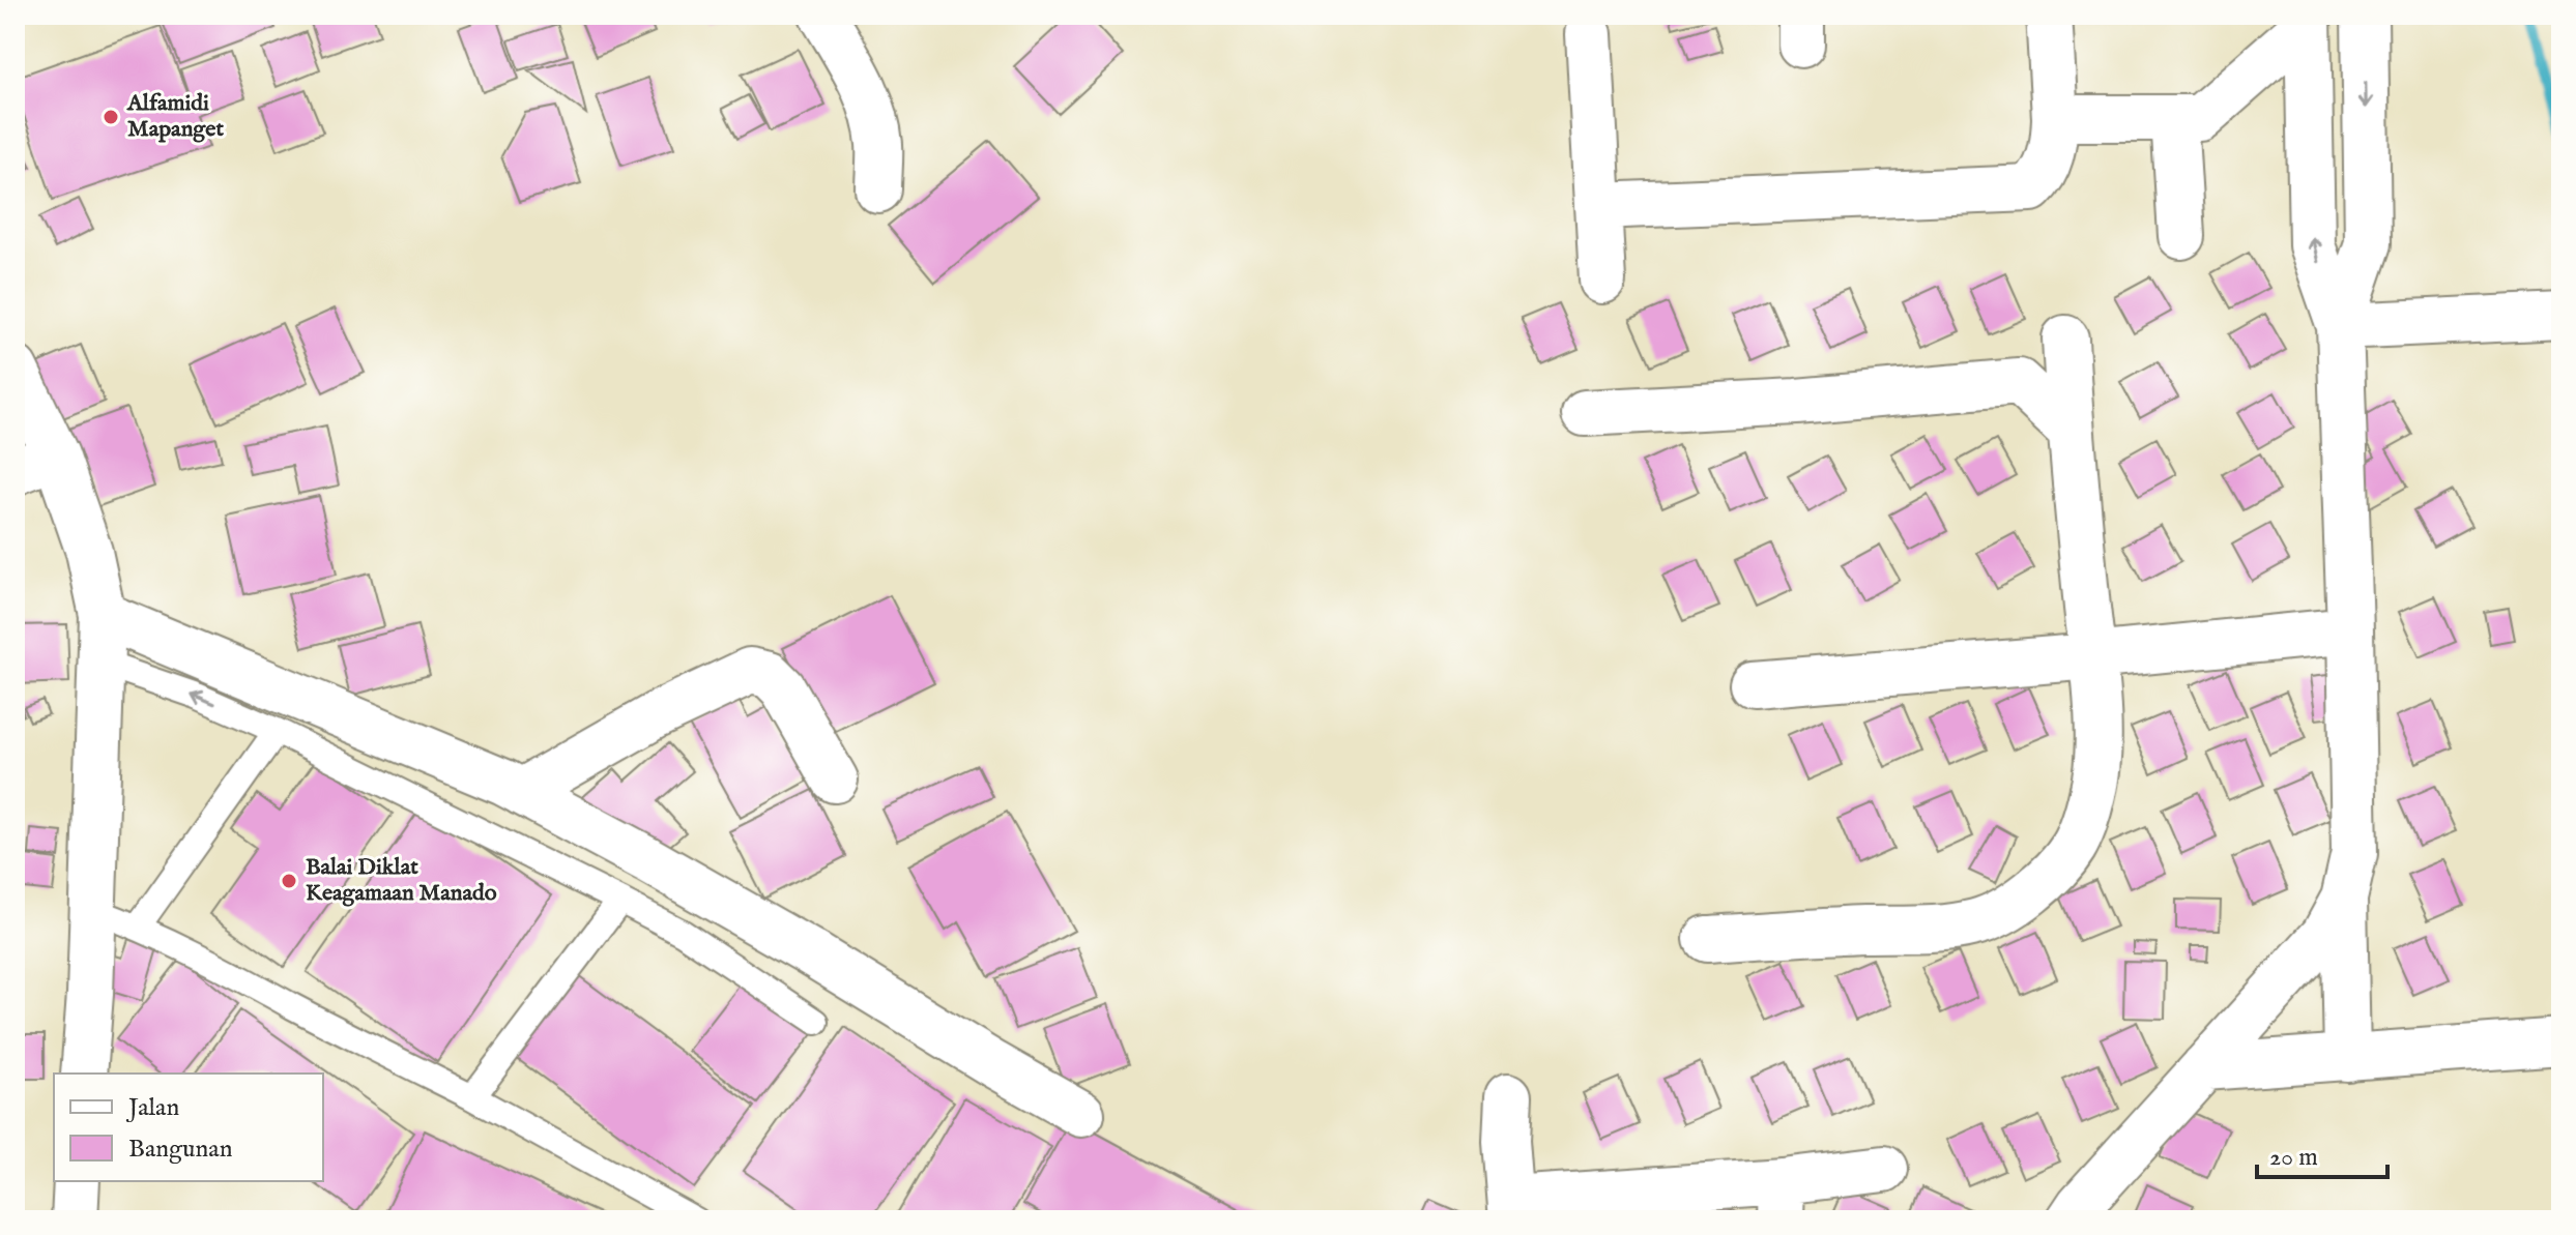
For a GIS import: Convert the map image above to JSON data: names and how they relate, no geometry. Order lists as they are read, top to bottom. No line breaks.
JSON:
{"places":["Alfamidi Mapanget","Balai Diklat Keagamaan Manado"],"legend":["Jalan","Bangunan"],"scale_bar":"20 m"}
